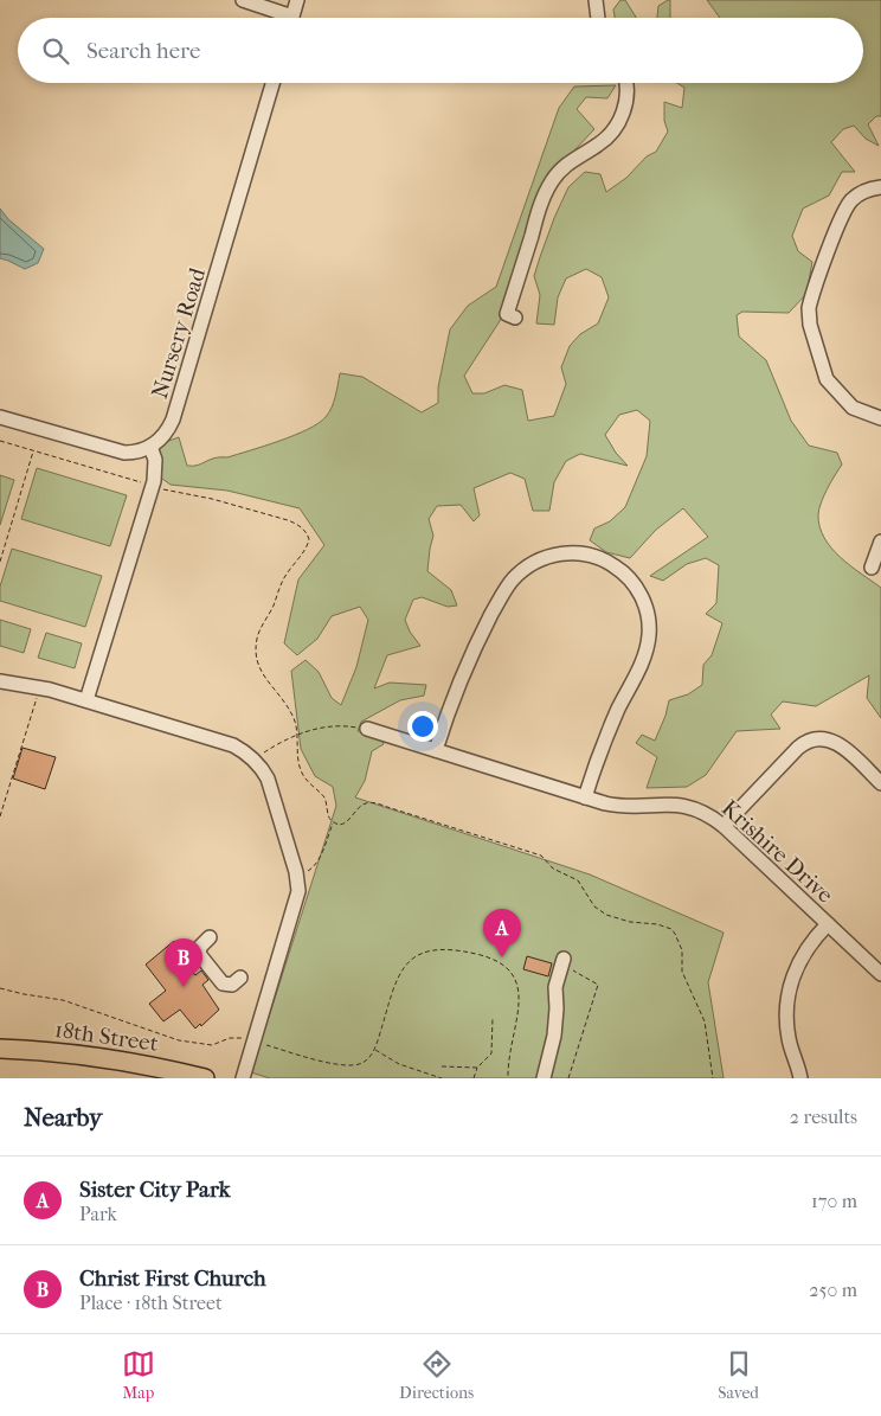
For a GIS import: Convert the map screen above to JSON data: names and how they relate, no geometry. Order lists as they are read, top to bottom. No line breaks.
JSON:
{"streets":{"main road":["18th Street"],"street":["Nursery Road","Krishire Drive"]},"page":{"search":"Search here","pins":["A","B"],"heading":["Nearby","2 results"],"list":[{"mark":"A","name":"Sister City Park","note":"Park","value":"170 m"},{"mark":"B","name":"Christ First Church","note":"Place · 18th Street","value":"250 m"}],"nav":["Map","Directions","Saved"]}}
